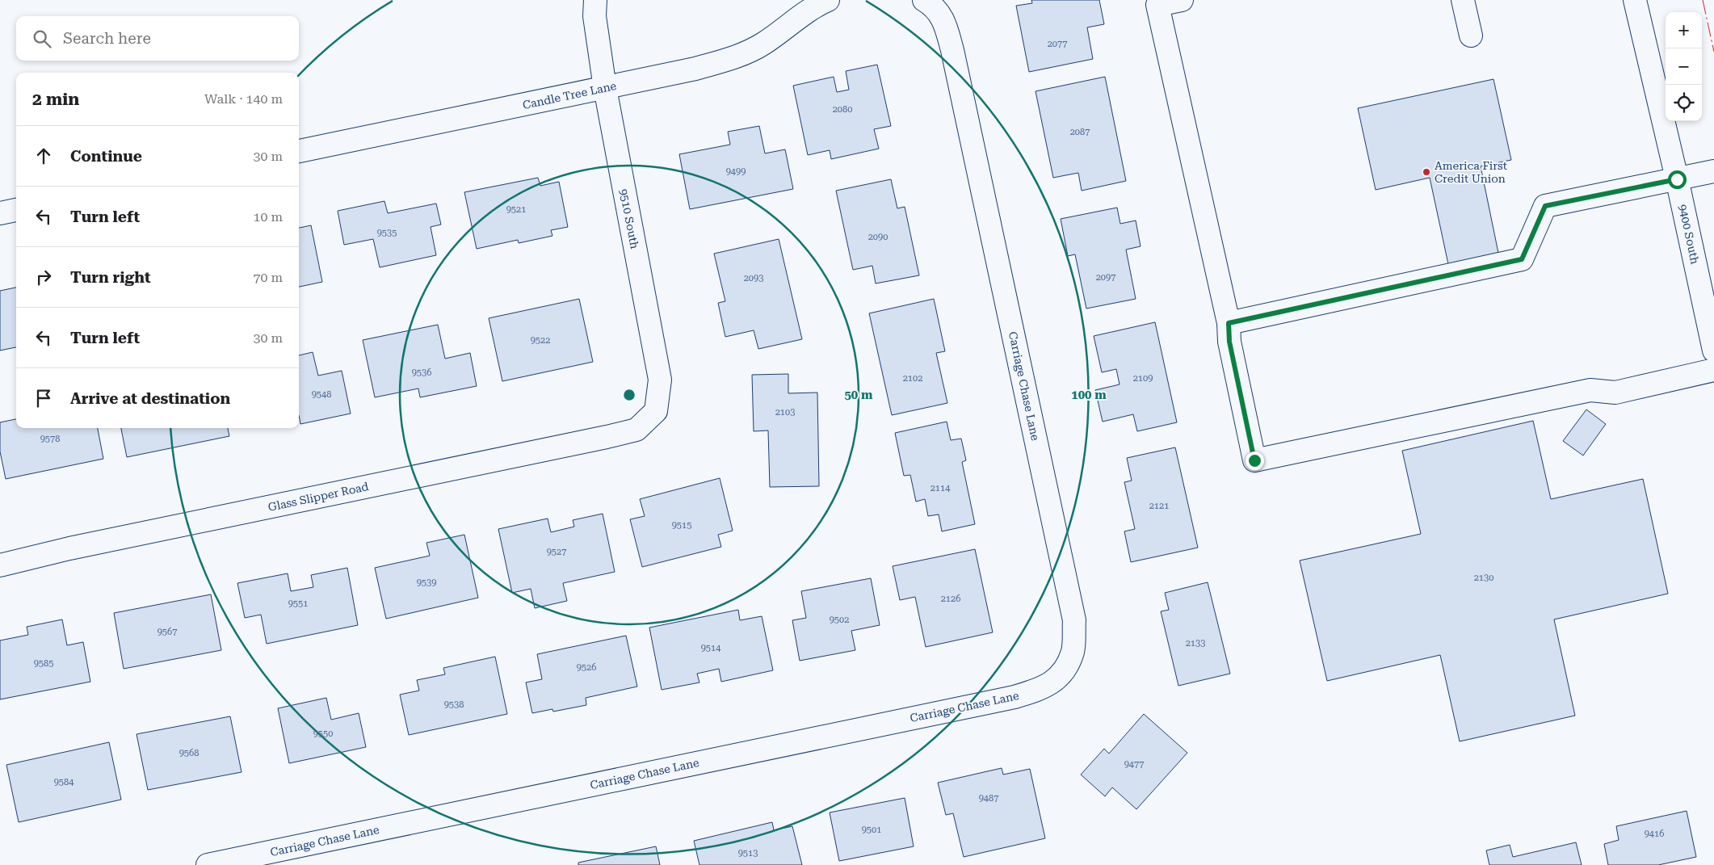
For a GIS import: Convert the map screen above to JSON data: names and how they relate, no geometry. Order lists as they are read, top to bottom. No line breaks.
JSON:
{"streets":{"street":["Candle Tree Lane","9510 South","9400 South","Carriage Chase Lane","Glass Slipper Road"]},"crossings":[["Candle Tree Lane","9510 South"],["9510 South","Glass Slipper Road"]],"places":["America First Credit Union"],"house_numbers":["2077","2080","2087","9499","9521","9535","2090","2097","2093","9522","9536","2102","2109","9548","2103","9578","2114","2121","9515","9527","2130","9539","2126","9551","9502","9567","2133","9514","9585","9526","9538","9550","9568","9477","9584","9487","9501","9416","9513"],"page":{"map_buttons":["+","−"],"search":"Search here","heading":["2 min","Walk · 140 m"],"list":[["Continue","30 m"],["Turn left","10 m"],["Turn right","70 m"],["Turn left","30 m"],"Arrive at destination"]},"rings":["50 m","100 m"]}
